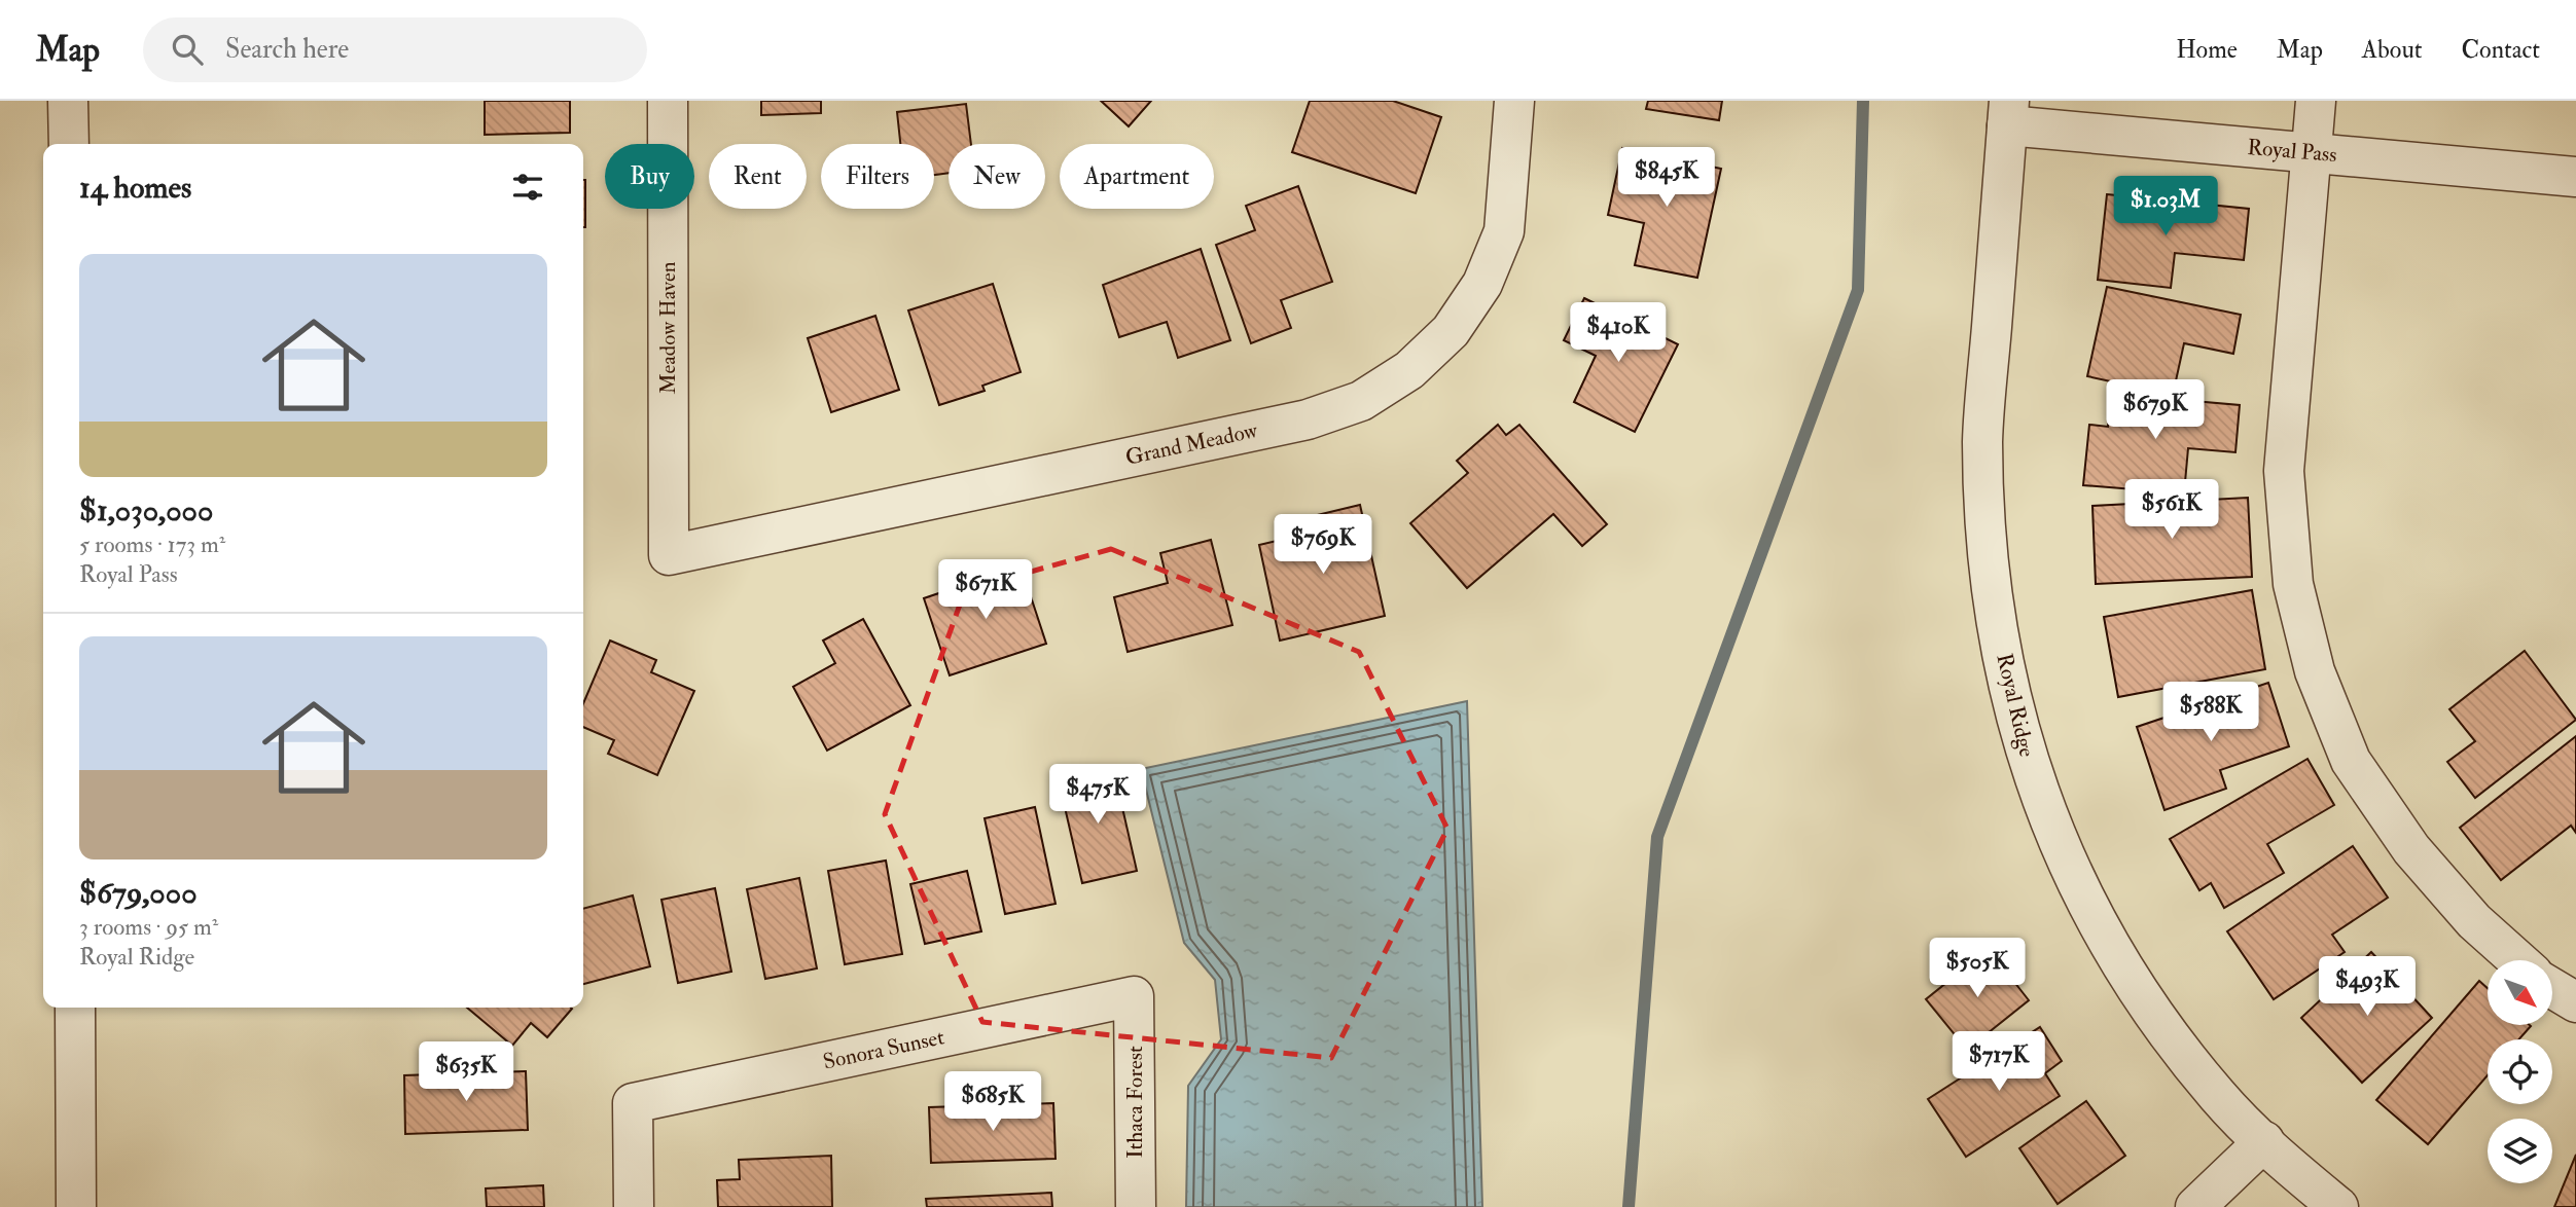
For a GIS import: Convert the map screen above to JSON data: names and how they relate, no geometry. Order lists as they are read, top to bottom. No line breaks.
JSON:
{"streets":{"street":["Royal Pass","Meadow Haven","Grand Meadow","Royal Ridge","Sonora Sunset","Ithaca Forest"]},"crossings":[["Royal Pass","Royal Ridge"],["Meadow Haven","Grand Meadow"],["Sonora Sunset","Ithaca Forest"]],"north":"bottom right","page":{"header":"Map","search":"Search here","nav":["Home","Map","About","Contact"],"chip":["Buy","Rent","Filters","New","Apartment"],"heading":"14 homes","price":["$845K","$1.03M","$410K","$679K","$561K","$769K","$671K","$588K","$475K","$505K","$493K","$717K","$635K","$685K"],"list":[{"name":"$1,030,000","note":"5 rooms · 173 m² · Royal Pass"},{"name":"$679,000","note":"3 rooms · 95 m² · Royal Ridge"}]}}
